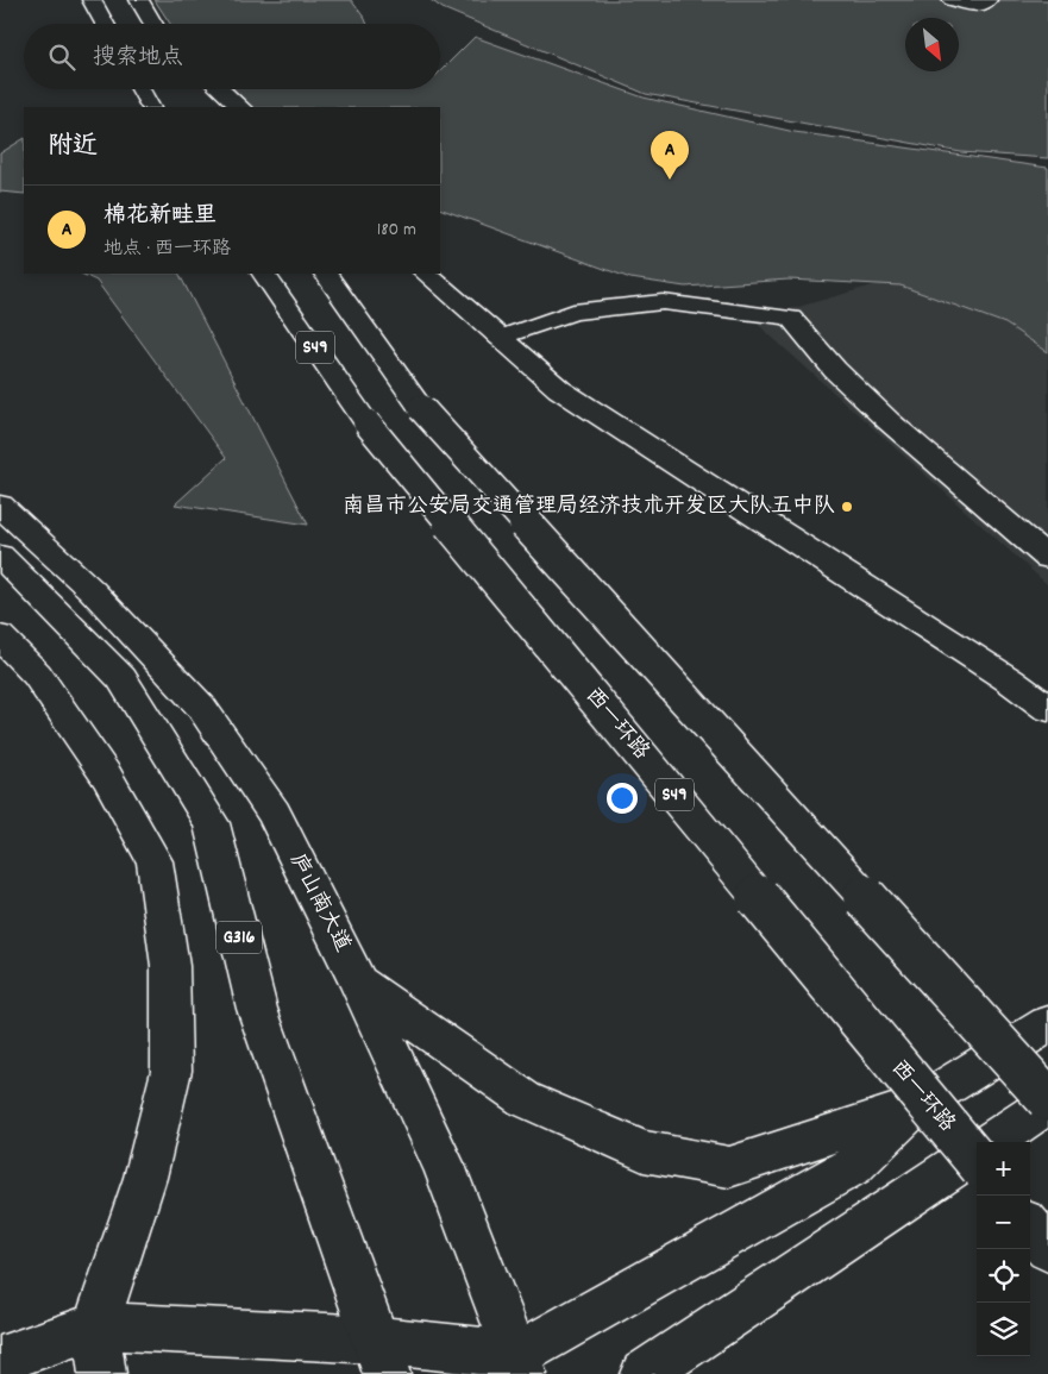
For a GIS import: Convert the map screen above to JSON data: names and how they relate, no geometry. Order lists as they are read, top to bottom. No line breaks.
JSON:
{"streets":{"main road":["S49","西一环路","庐山南大道","G316"]},"places":["南昌市公安局交通管理局经济技术开发区大队五中队"],"north":"bottom right","page":{"search":"搜索地点","heading":"附近","pins":"A","list":[{"mark":"A","name":"棉花新畦里","note":"地点 · 西一环路","value":"180 m"}],"map_buttons":["+","−"]}}
